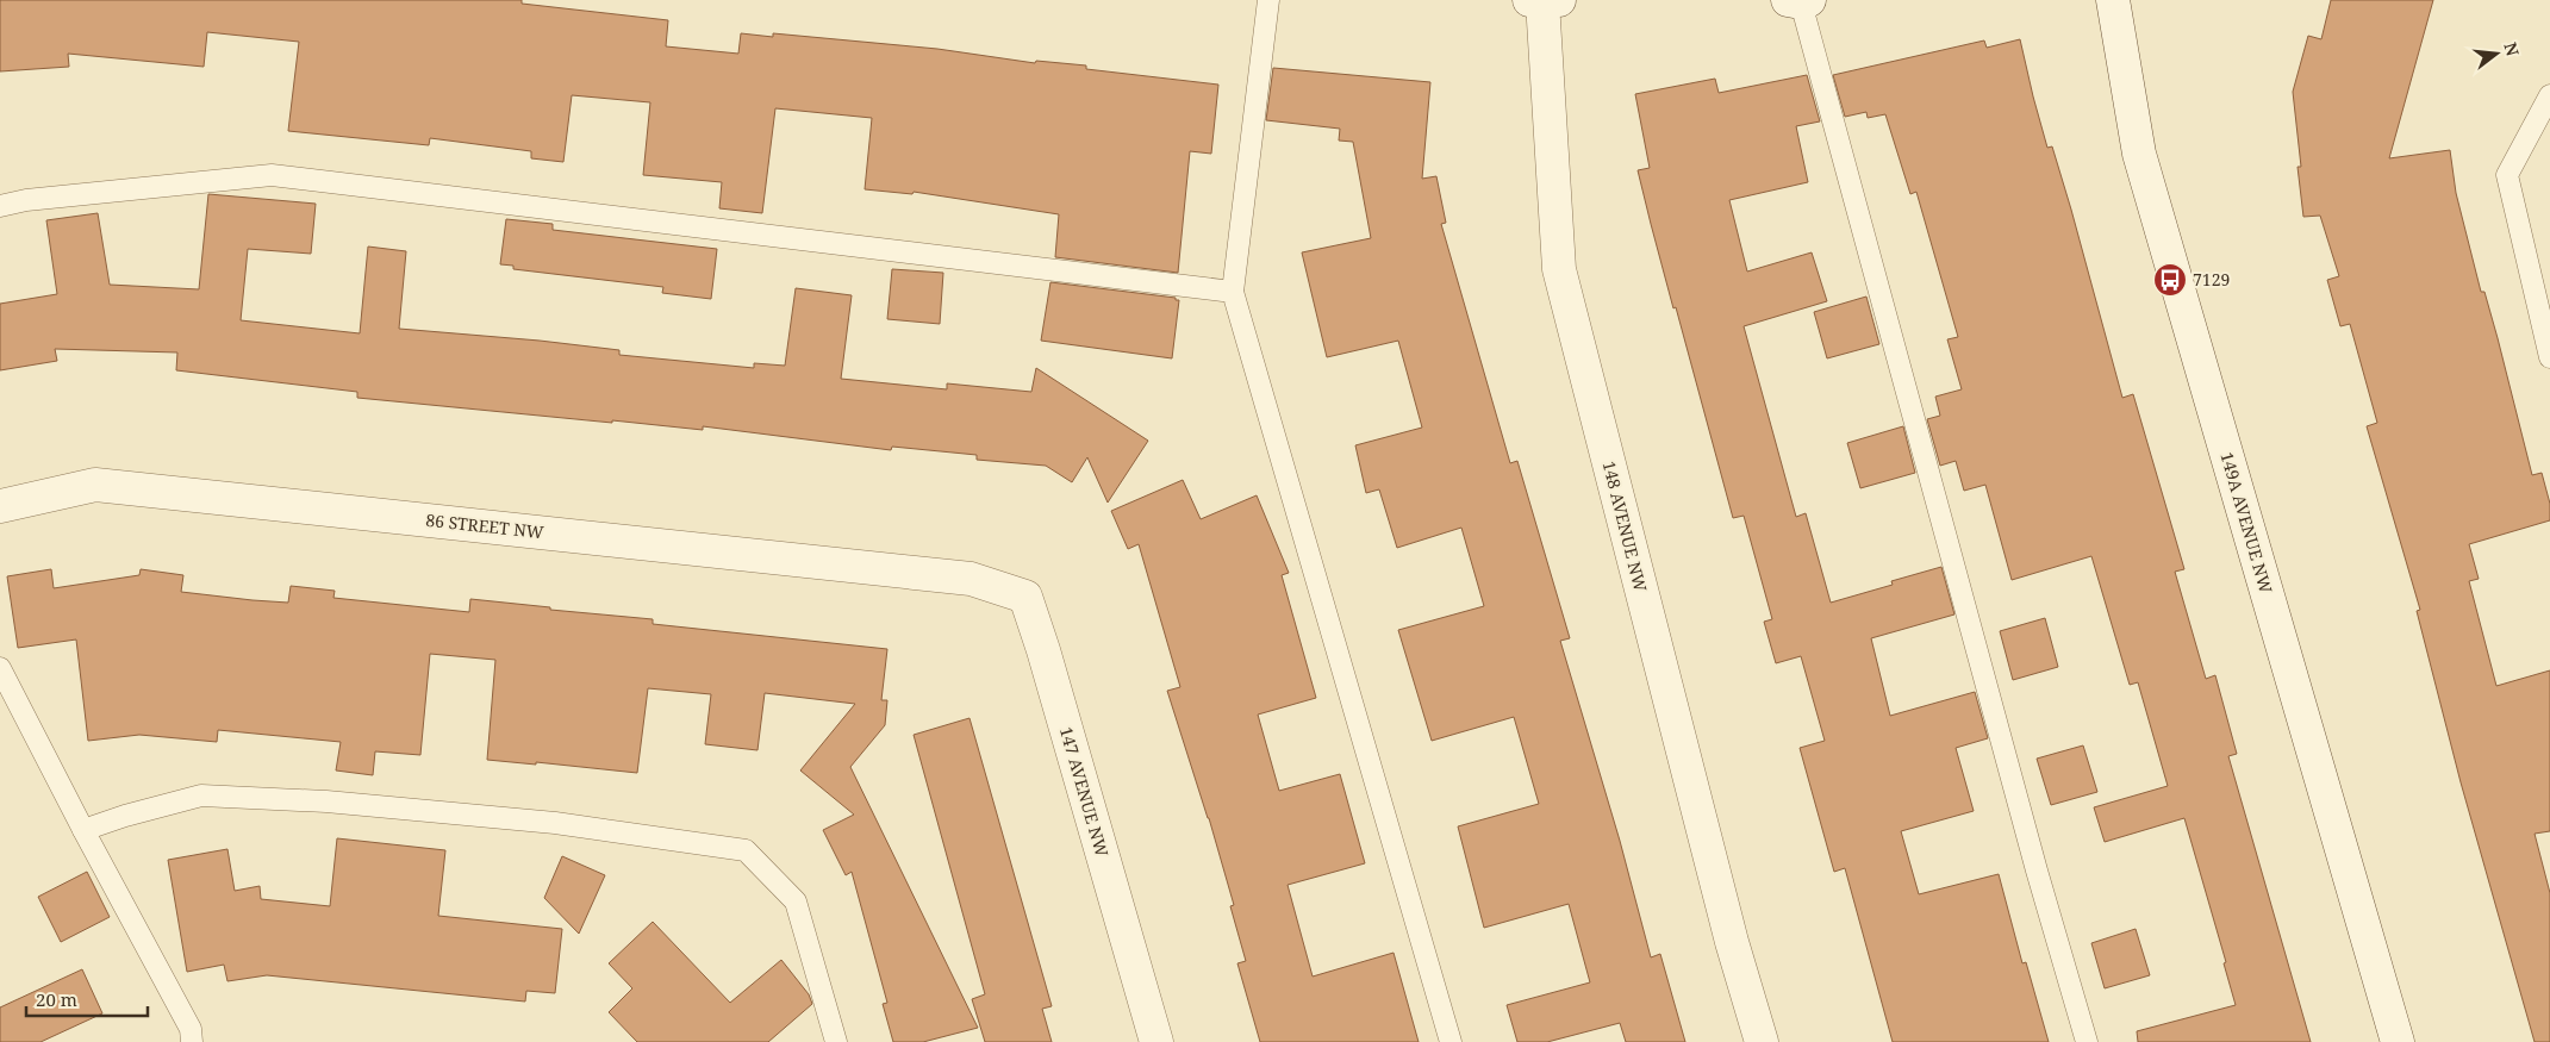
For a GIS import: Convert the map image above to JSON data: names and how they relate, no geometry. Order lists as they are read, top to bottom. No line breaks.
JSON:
{"streets":{"street":["149A AVENUE NW","86 STREET NW","148 AVENUE NW","147 AVENUE NW"]},"crossings":[["86 STREET NW","147 AVENUE NW"]],"places":{"bus stop":["7129"]},"scale_bar":"20 m","north":"right"}
